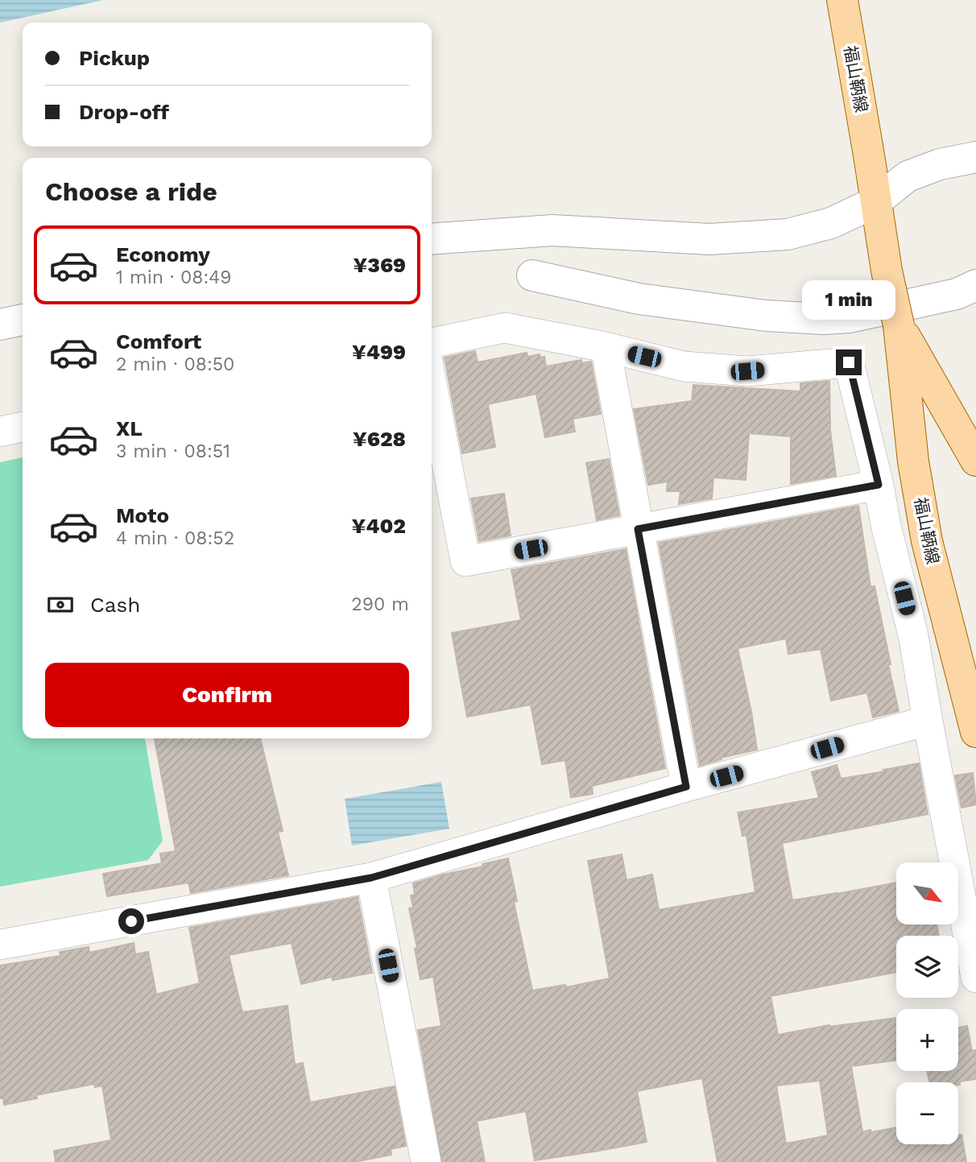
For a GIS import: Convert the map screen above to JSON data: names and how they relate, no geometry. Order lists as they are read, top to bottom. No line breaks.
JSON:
{"streets":{"main road":["福山鞆線"]},"north":"bottom right","page":{"banner":["Pickup","Drop-off"],"heading":"Choose a ride","list":[{"name":"Economy","note":"1 min · 08:49","value":"¥369"},{"name":"Comfort","note":"2 min · 08:50","value":"¥499"},{"name":"XL","note":"3 min · 08:51","value":"¥628"},{"name":"Moto","note":"4 min · 08:52","value":"¥402"}],"bubble":"1 min","pay":["Cash","290 m"],"buttons":"Confirm","map_buttons":["+","−"]}}
